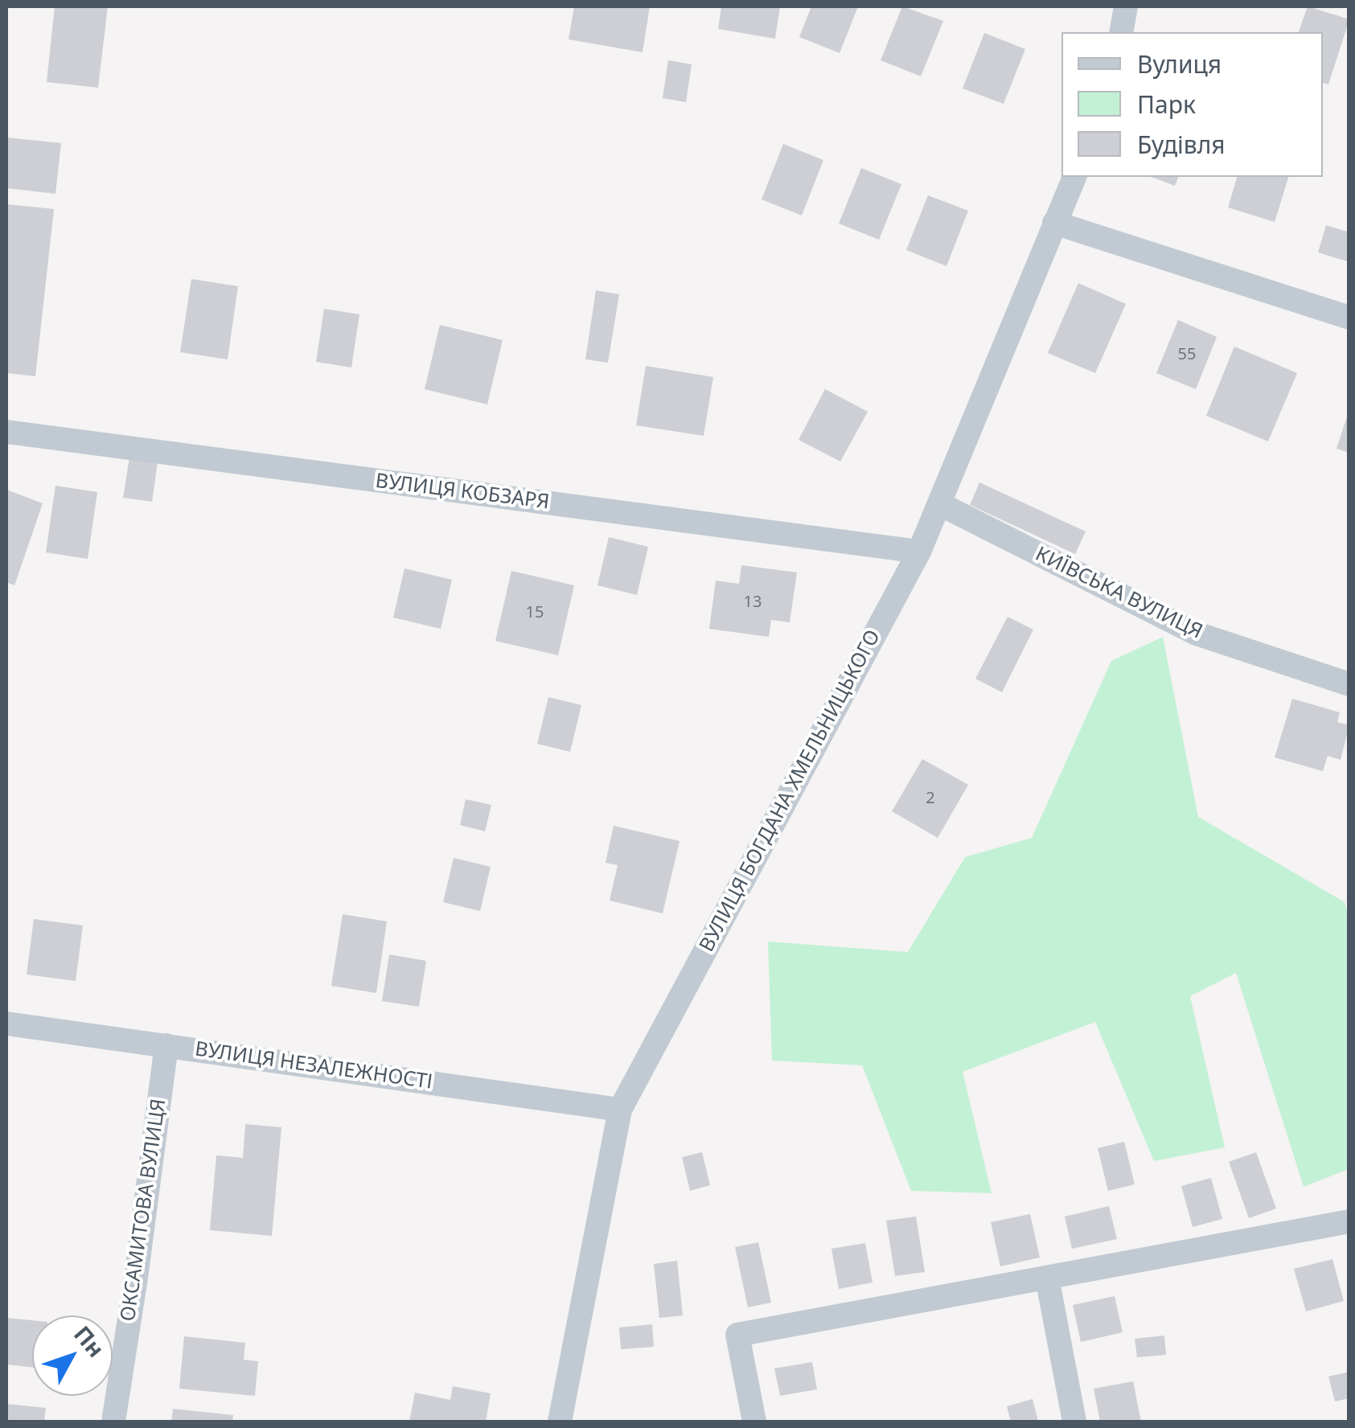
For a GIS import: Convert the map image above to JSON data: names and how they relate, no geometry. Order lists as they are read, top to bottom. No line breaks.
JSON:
{"streets":{"street":["ВУЛИЦЯ КОБЗАРЯ","КИЇВСЬКА ВУЛИЦЯ","ВУЛИЦЯ БОГДАНА ХМЕЛЬНИЦЬКОГО","ВУЛИЦЯ НЕЗАЛЕЖНОСТІ","ОКСАМИТОВА ВУЛИЦЯ"]},"crossings":[["ВУЛИЦЯ КОБЗАРЯ","ВУЛИЦЯ БОГДАНА ХМЕЛЬНИЦЬКОГО"],["КИЇВСЬКА ВУЛИЦЯ","ВУЛИЦЯ БОГДАНА ХМЕЛЬНИЦЬКОГО"],["ВУЛИЦЯ БОГДАНА ХМЕЛЬНИЦЬКОГО","ВУЛИЦЯ НЕЗАЛЕЖНОСТІ"],["ВУЛИЦЯ НЕЗАЛЕЖНОСТІ","ОКСАМИТОВА ВУЛИЦЯ"]],"house_numbers":["55","13","15","2"],"legend":["Вулиця","Парк","Будівля"],"north":"top right"}
